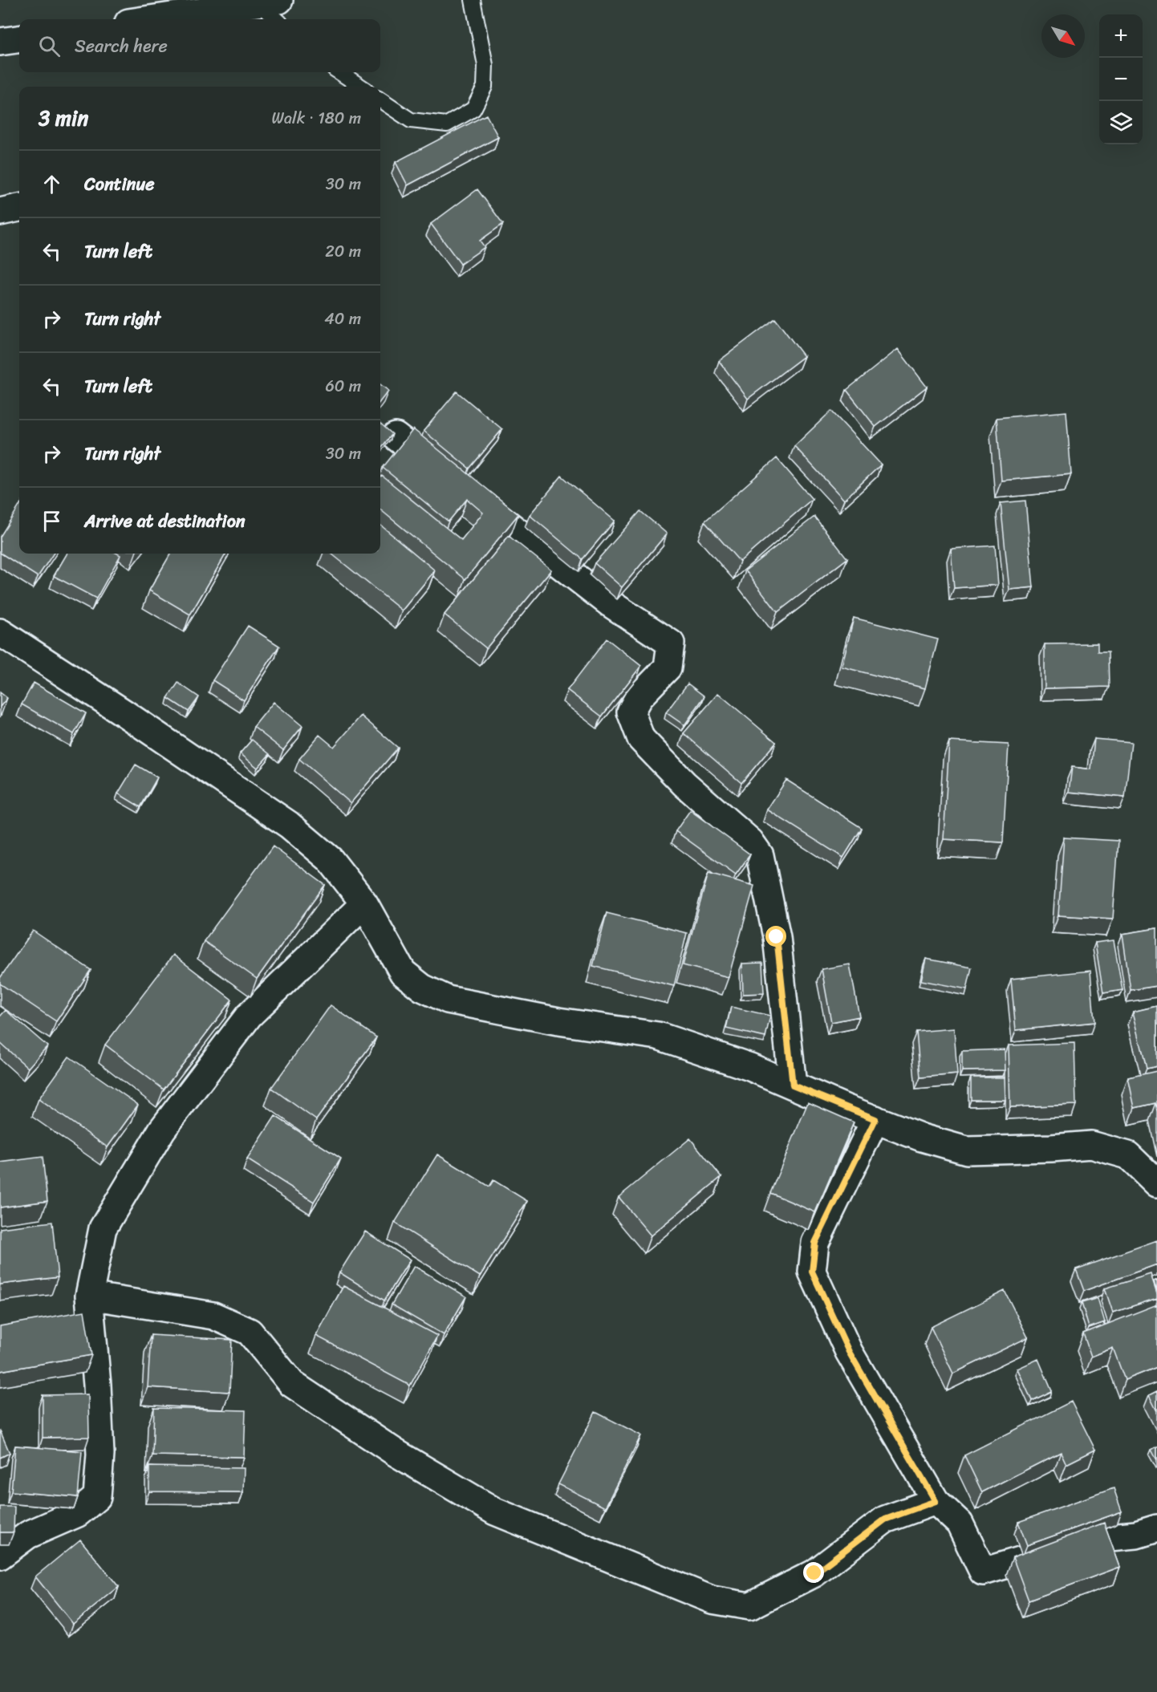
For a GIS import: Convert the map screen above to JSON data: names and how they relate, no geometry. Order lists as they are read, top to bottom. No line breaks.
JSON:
{"north":"bottom right","page":{"map_buttons":["+","−"],"search":"Search here","heading":["3 min","Walk · 180 m"],"list":[["Continue","30 m"],["Turn left","20 m"],["Turn right","40 m"],["Turn left","60 m"],["Turn right","30 m"],"Arrive at destination"]}}
